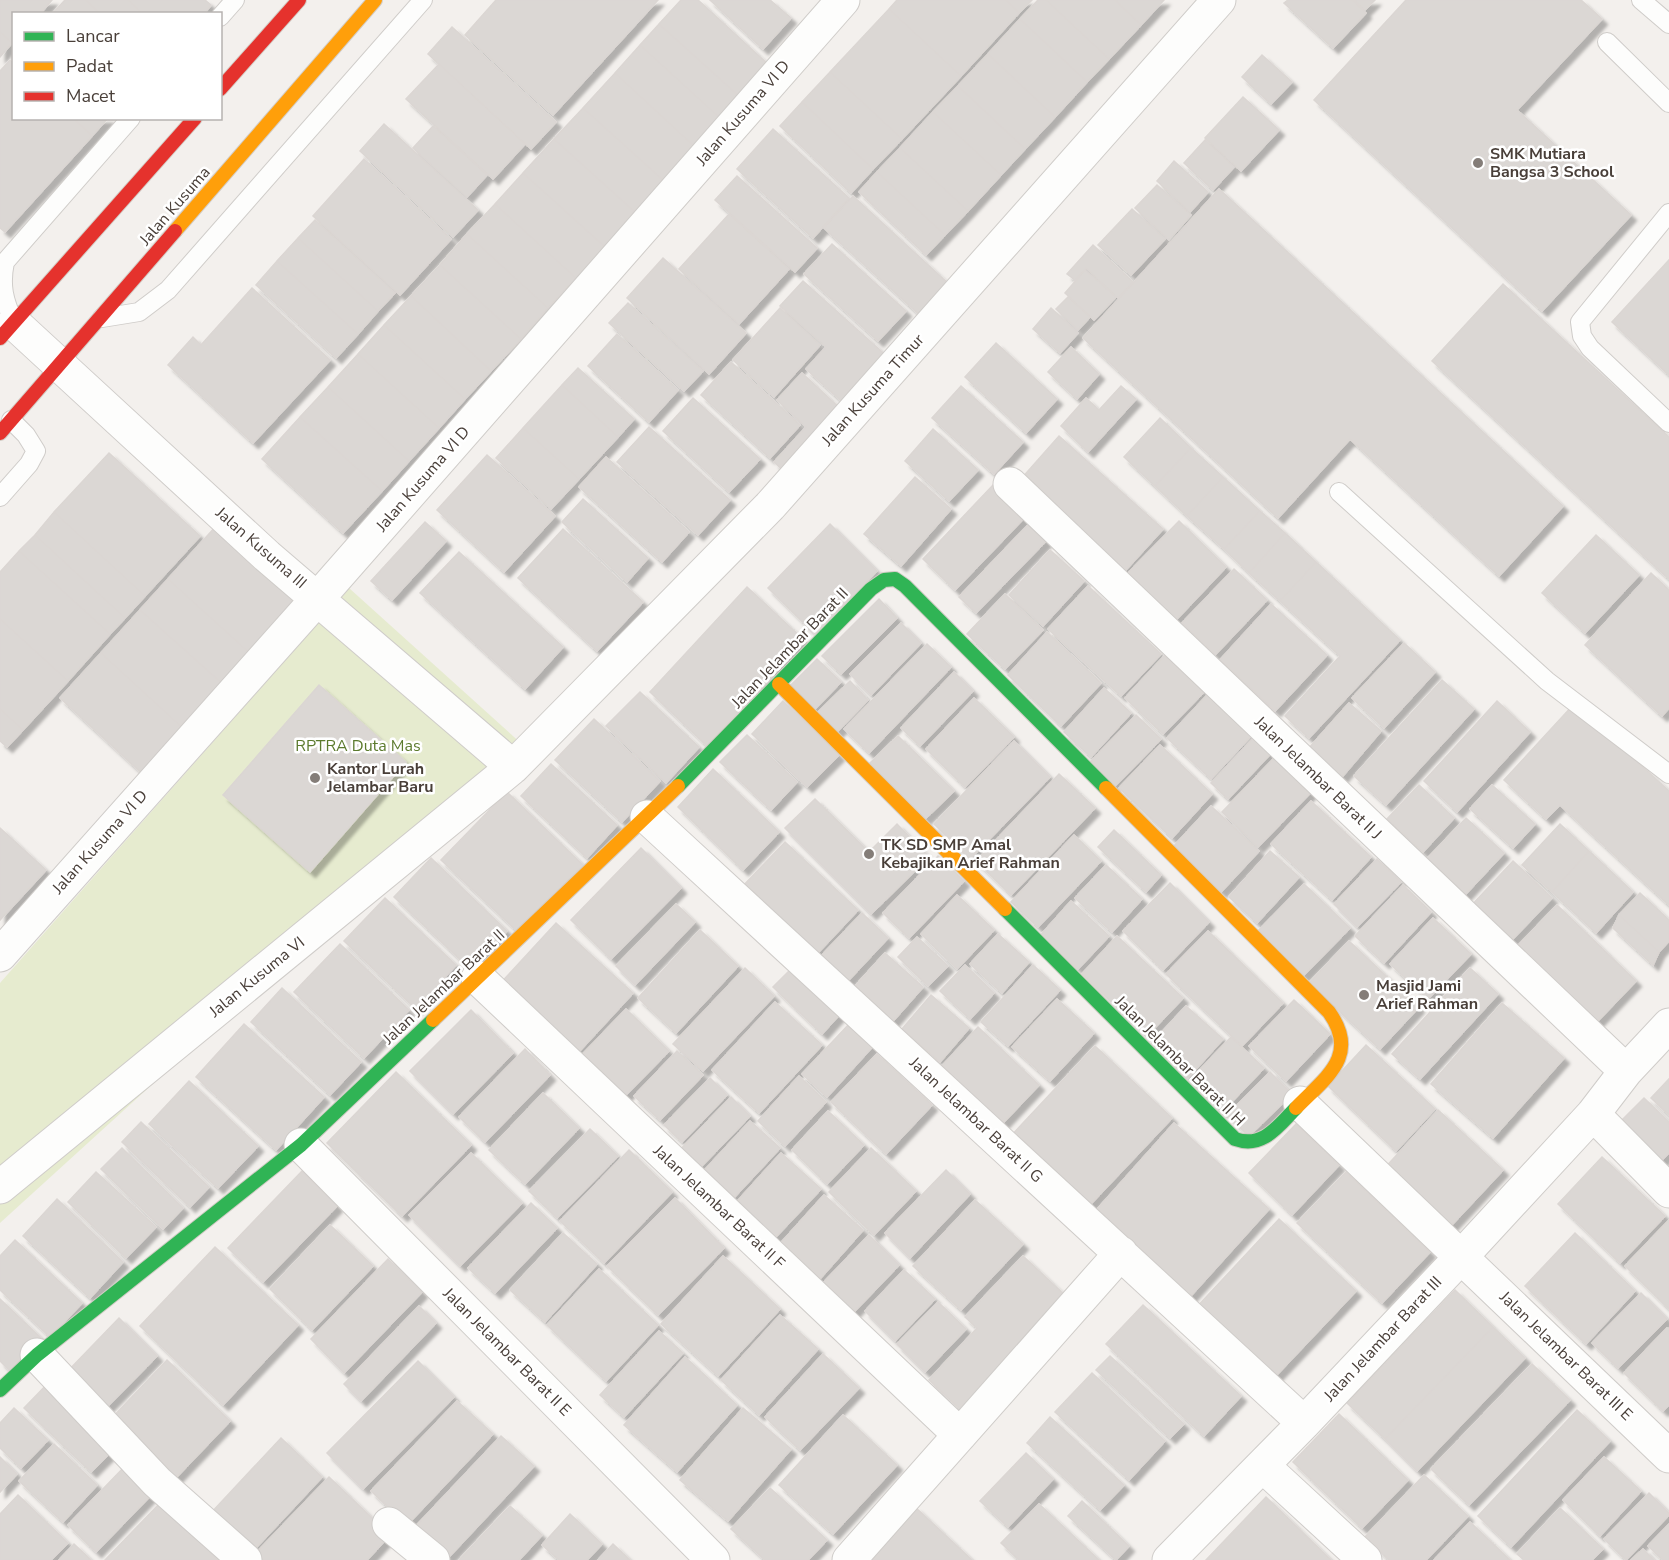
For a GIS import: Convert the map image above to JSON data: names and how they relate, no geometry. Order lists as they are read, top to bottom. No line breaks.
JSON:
{"streets":{"street":["Jalan Kusuma VI D","Jalan Kusuma","Jalan Kusuma Timur","Jalan Kusuma III","Jalan Jelambar Barat II","Jalan Jelambar Barat II J","Jalan Kusuma VI","Jalan Jelambar Barat II H","Jalan Jelambar Barat II G","Jalan Jelambar Barat II F","Jalan Jelambar Barat III","Jalan Jelambar Barat II E","Jalan Jelambar Barat III E"]},"crossings":[["Jalan Kusuma VI D","Jalan Kusuma III"],["Jalan Kusuma","Jalan Kusuma III"],["Jalan Kusuma Timur","Jalan Kusuma III"],["Jalan Kusuma Timur","Jalan Kusuma VI"],["Jalan Kusuma III","Jalan Kusuma VI"],["Jalan Jelambar Barat II","Jalan Jelambar Barat II H"],["Jalan Jelambar Barat II","Jalan Jelambar Barat II G"],["Jalan Jelambar Barat II","Jalan Jelambar Barat II F"],["Jalan Jelambar Barat II","Jalan Jelambar Barat II E"],["Jalan Jelambar Barat II J","Jalan Jelambar Barat III"],["Jalan Jelambar Barat II H","Jalan Jelambar Barat III E"],["Jalan Jelambar Barat II G","Jalan Jelambar Barat III"],["Jalan Jelambar Barat III","Jalan Jelambar Barat III E"]],"parks":["RPTRA Duta Mas"],"places":["SMK Mutiara Bangsa 3 School","Kantor Lurah Jelambar Baru","TK SD SMP Amal Kebajikan Arief Rahman","Masjid Jami Arief Rahman"],"legend":["Lancar","Padat","Macet"]}
